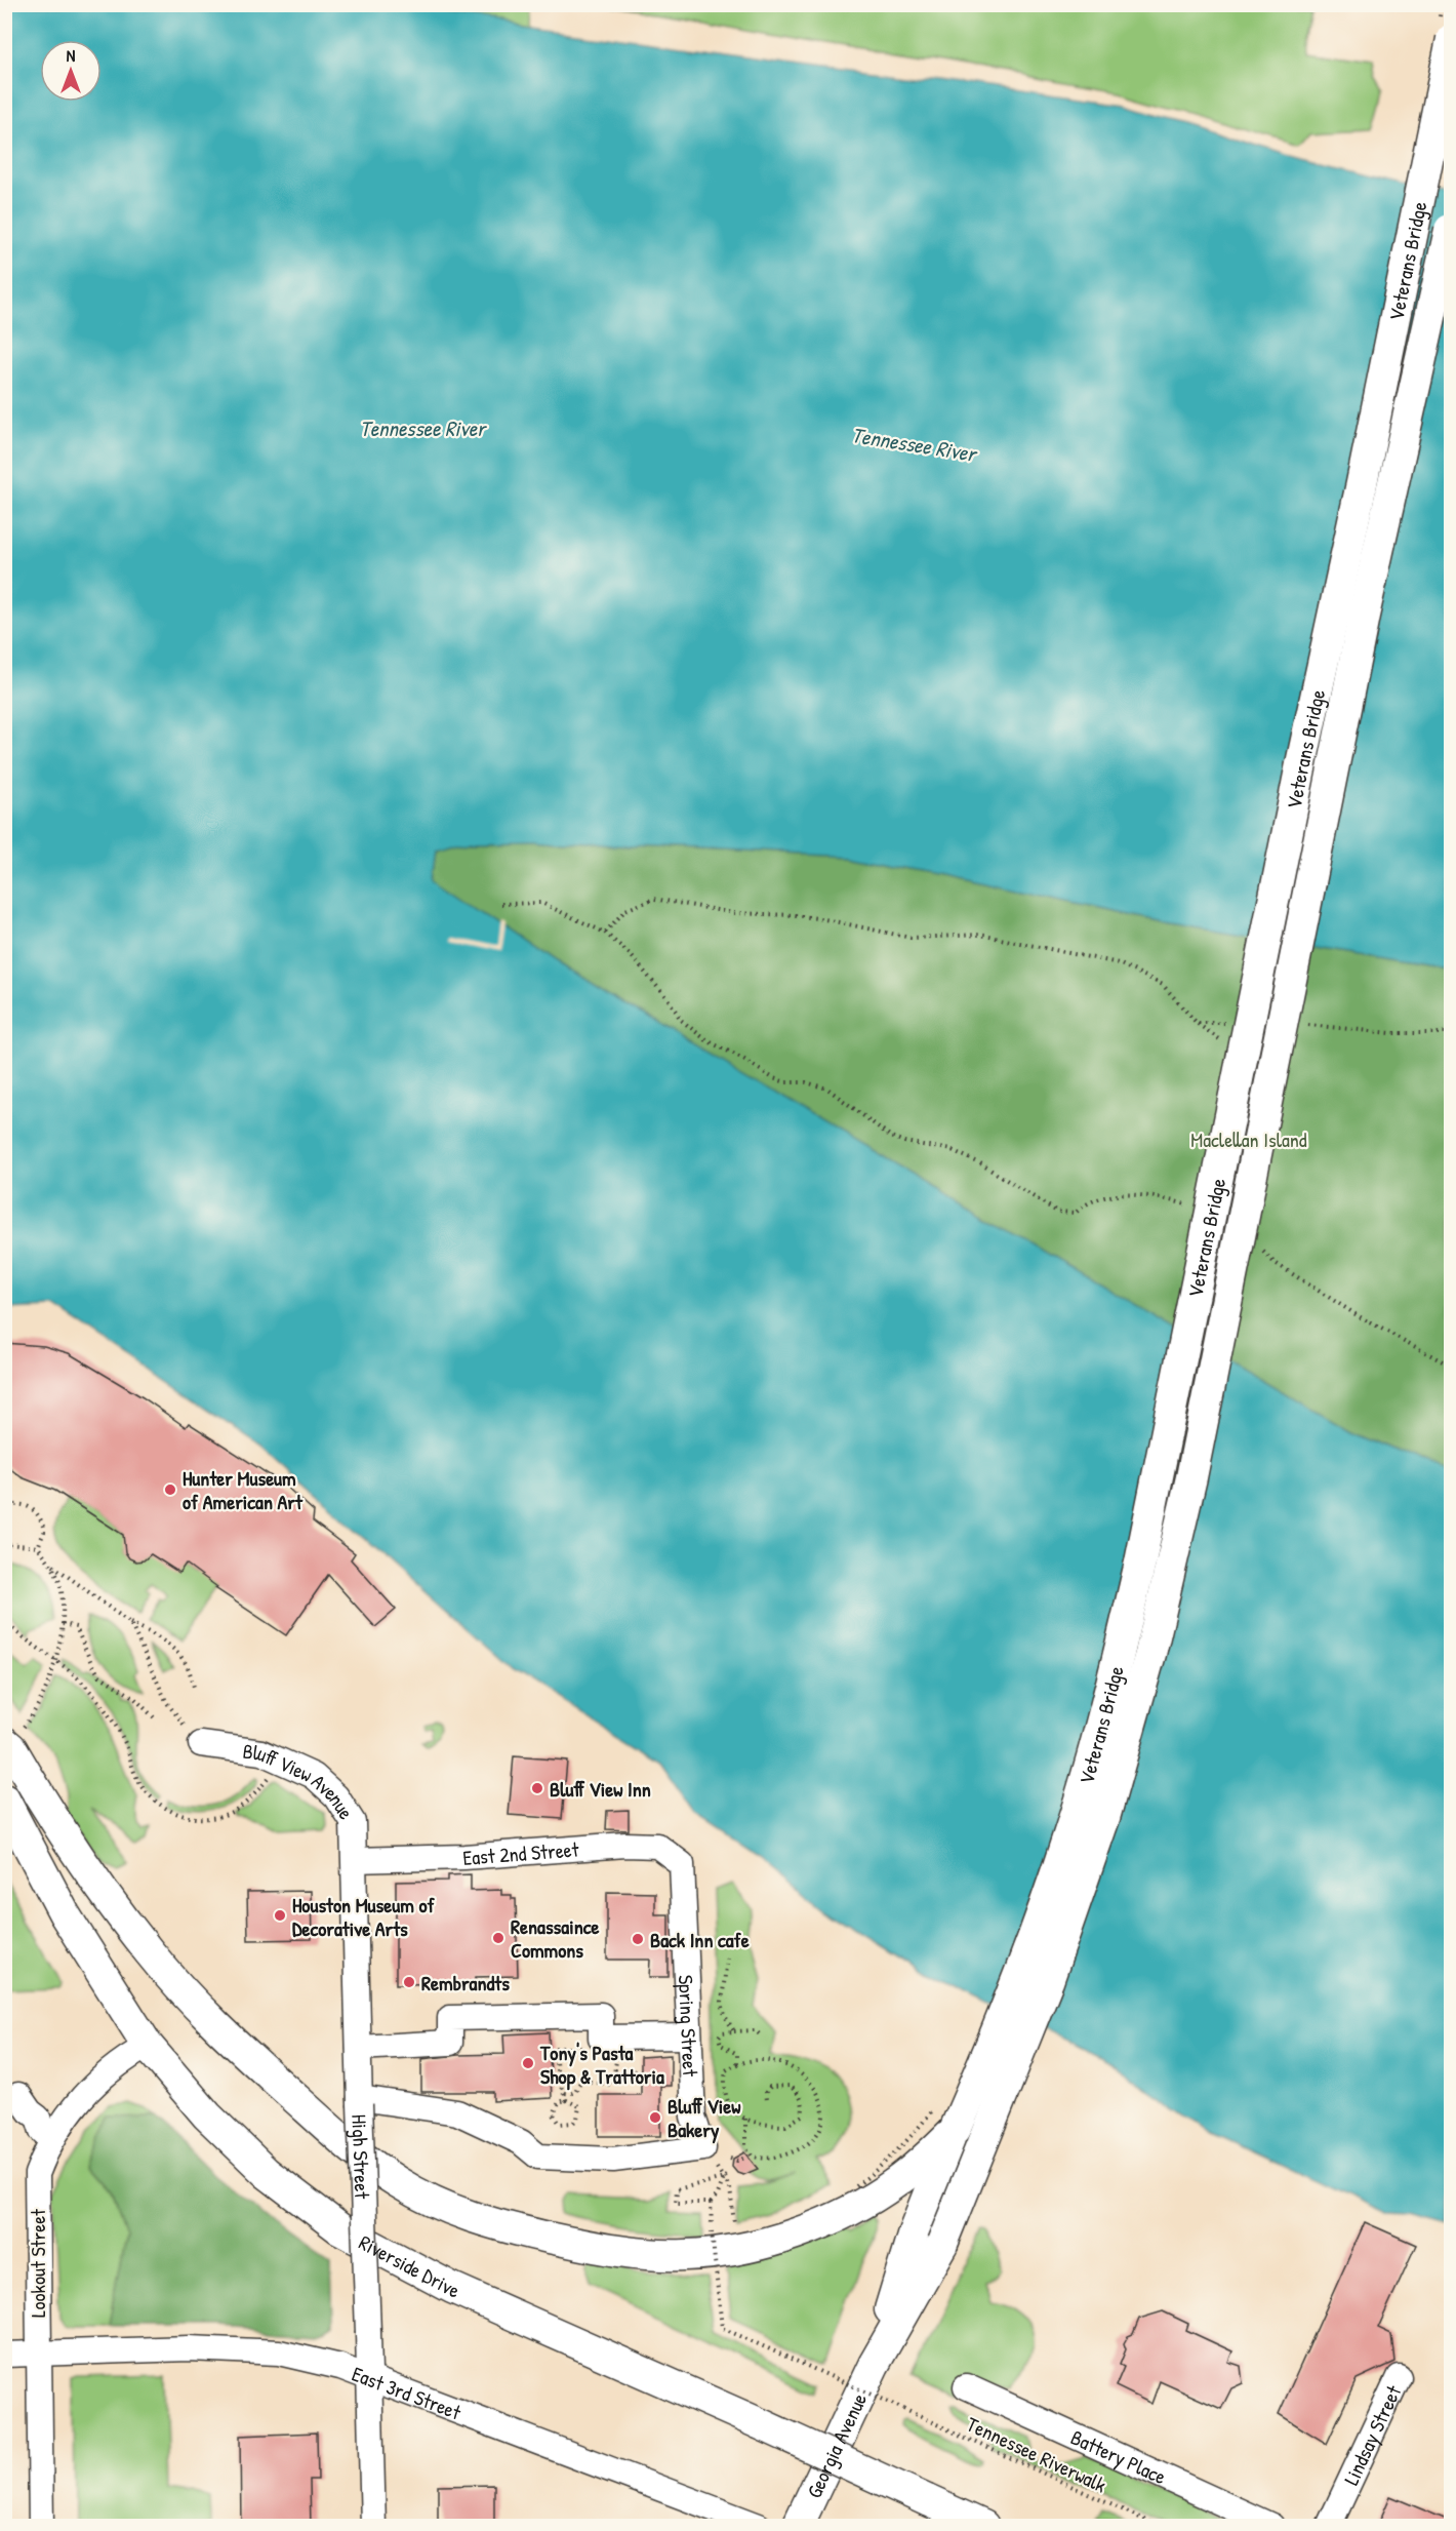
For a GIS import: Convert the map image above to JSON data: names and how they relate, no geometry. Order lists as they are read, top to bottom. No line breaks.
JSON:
{"streets":{"main road":["Veterans Bridge","Riverside Drive","Georgia Avenue"],"street":["Bluff View Avenue","East 2nd Street","Spring Street","High Street","Lookout Street","East 3rd Street","Lindsay Street","Battery Place"],"path":["Tennessee Riverwalk"]},"crossings":[["Veterans Bridge","Georgia Avenue"],["Bluff View Avenue","East 2nd Street"],["Bluff View Avenue","High Street"],["East 2nd Street","Spring Street"],["East 2nd Street","High Street"],["Spring Street","High Street"],["High Street","East 3rd Street"],["Lookout Street","Riverside Drive"],["Lookout Street","East 3rd Street"]],"water":["Tennessee River"],"parks":["Maclellan Island"],"places":["Hunter Museum of American Art","Bluff View Inn","Houston Museum of Decorative Arts","Renassaince Commons","Back Inn cafe","Rembrandts","Tony's Pasta Shop & Trattoria","Bluff View Bakery"],"north":"top"}
